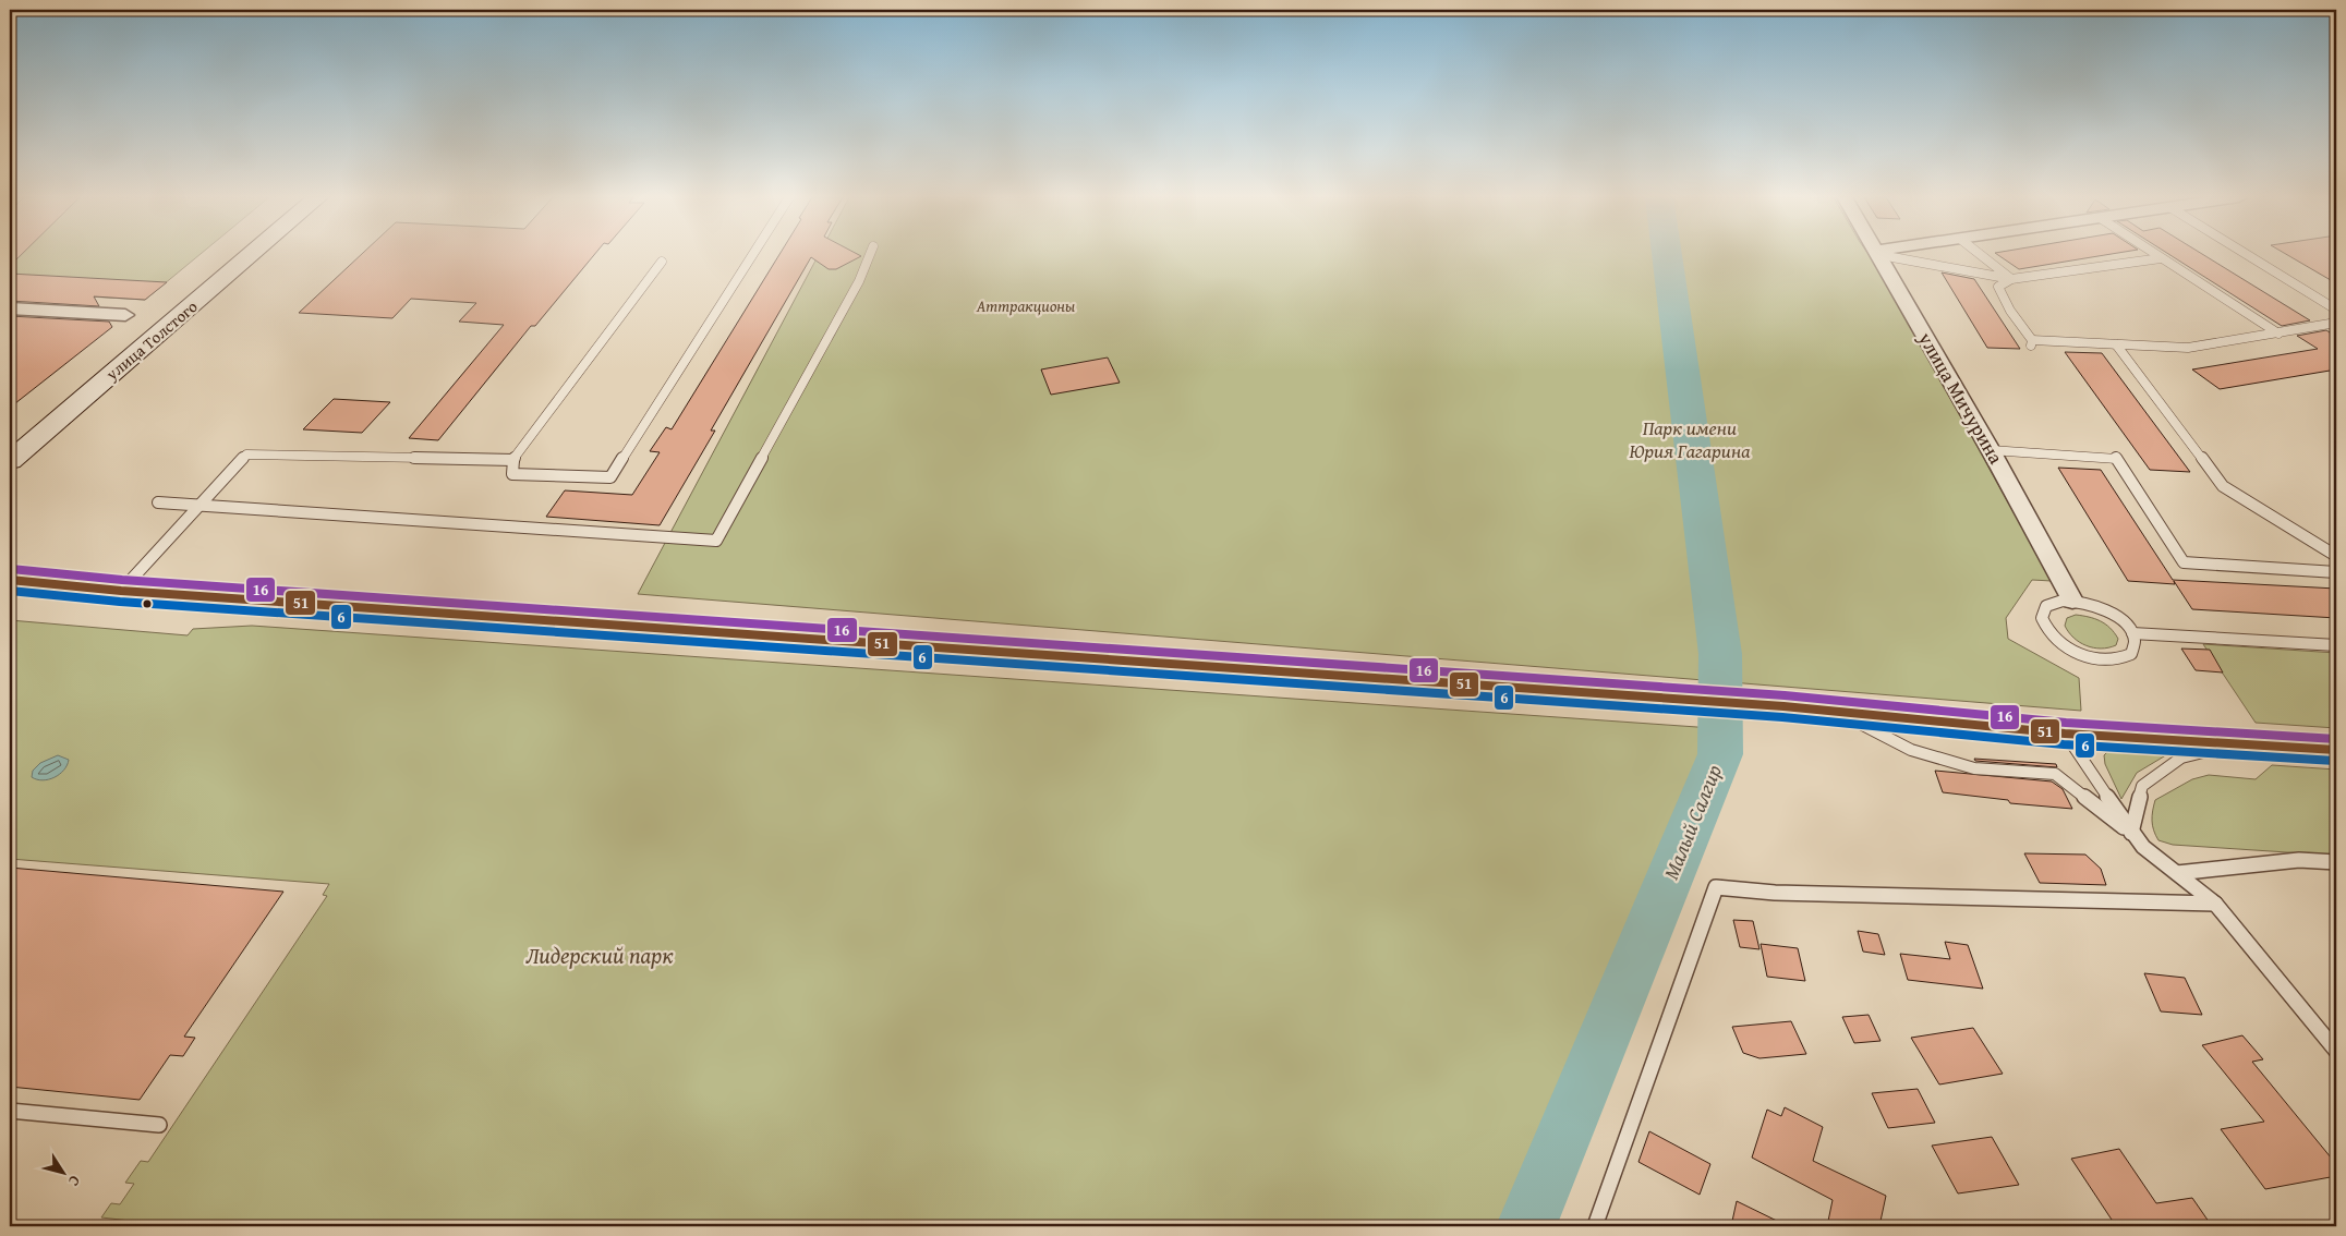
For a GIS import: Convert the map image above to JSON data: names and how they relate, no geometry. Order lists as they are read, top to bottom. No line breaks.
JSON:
{"streets":{"main road":["улица Толстого"],"street":["улица Мичурина"]},"water":["Малый Салгир"],"parks":["Аттракционы","Парк имени Юрия Гагарина","Лидерский парк"],"lines":["transit line 16","transit line 51","transit line 6"],"north":"bottom right"}
